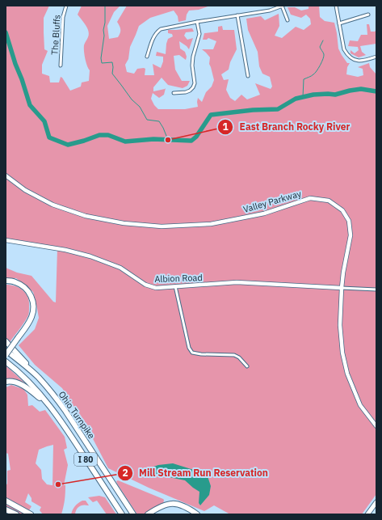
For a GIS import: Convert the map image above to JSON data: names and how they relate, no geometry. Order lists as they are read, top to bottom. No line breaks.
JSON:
{"streets":{"highway":["Ohio Turnpike","I 80"],"street":["The Bluffs","Valley Parkway","Albion Road"]},"crossings":[["Valley Parkway","Albion Road"]],"places":["East Branch Rocky River","Mill Stream Run Reservation"]}
